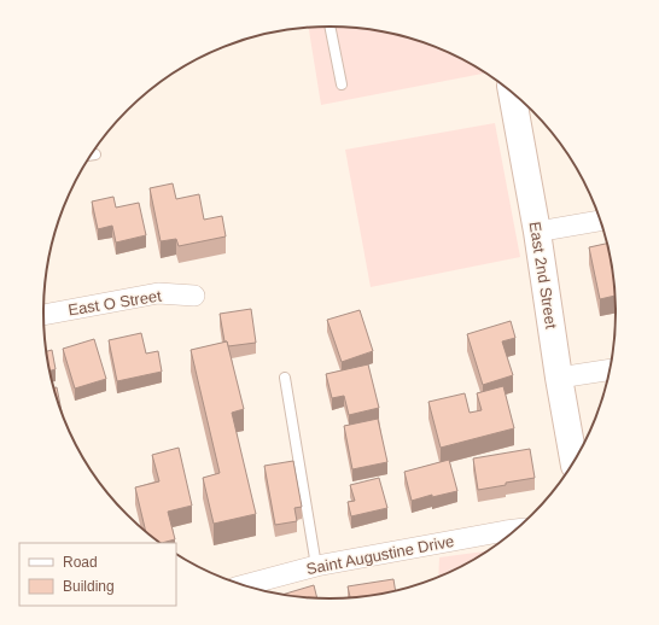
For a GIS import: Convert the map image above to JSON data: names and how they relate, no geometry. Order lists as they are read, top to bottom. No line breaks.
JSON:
{"streets":{"main road":["East 2nd Street"],"street":["East O Street","Saint Augustine Drive"]},"legend":["Road","Building"]}
